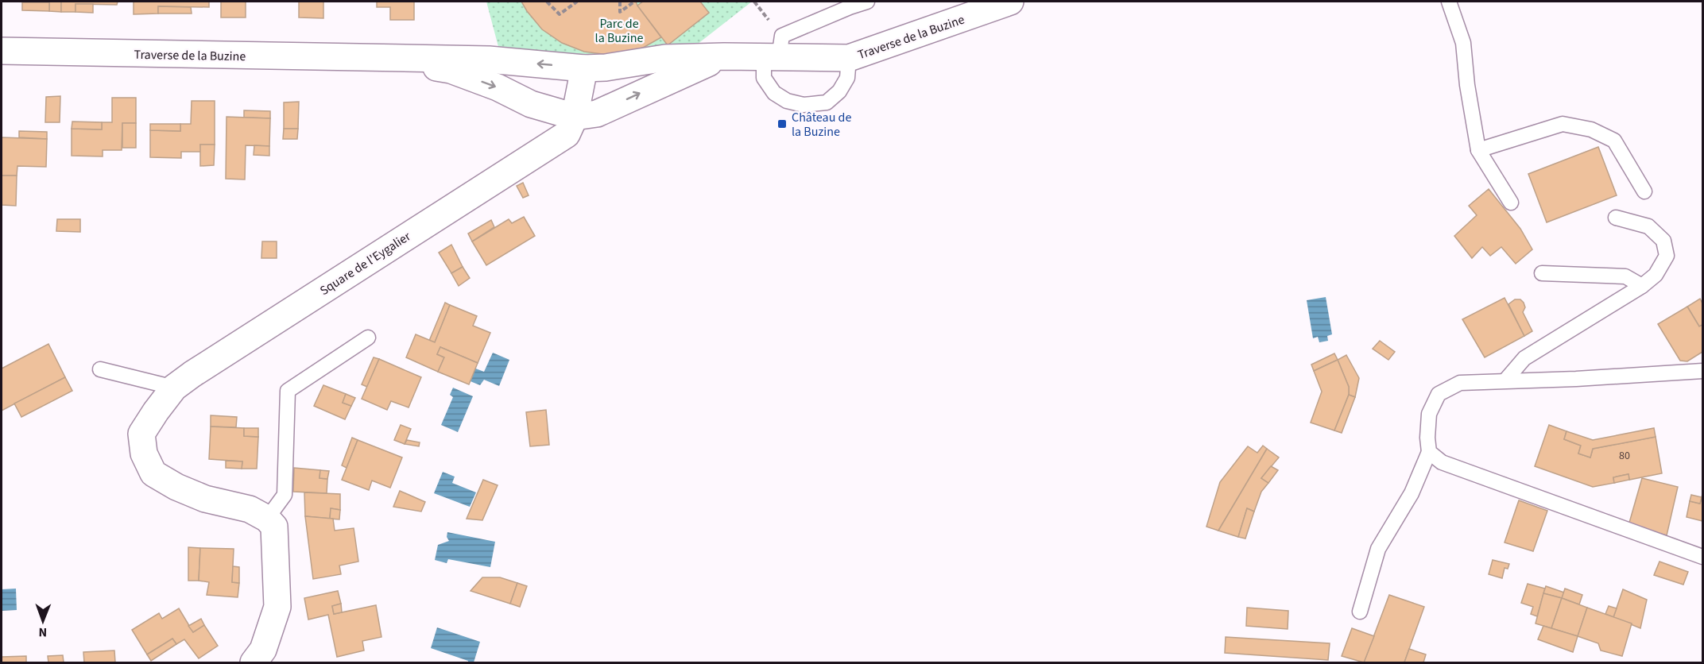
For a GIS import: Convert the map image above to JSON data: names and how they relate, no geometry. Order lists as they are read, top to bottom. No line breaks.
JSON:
{"streets":{"street":["Traverse de la Buzine","Square de l'Eygalier"]},"crossings":[["Traverse de la Buzine","Square de l'Eygalier"]],"parks":["Parc de la Buzine"],"places":{"transit":["Château de la Buzine"]},"house_numbers":["80"],"north":"bottom"}
